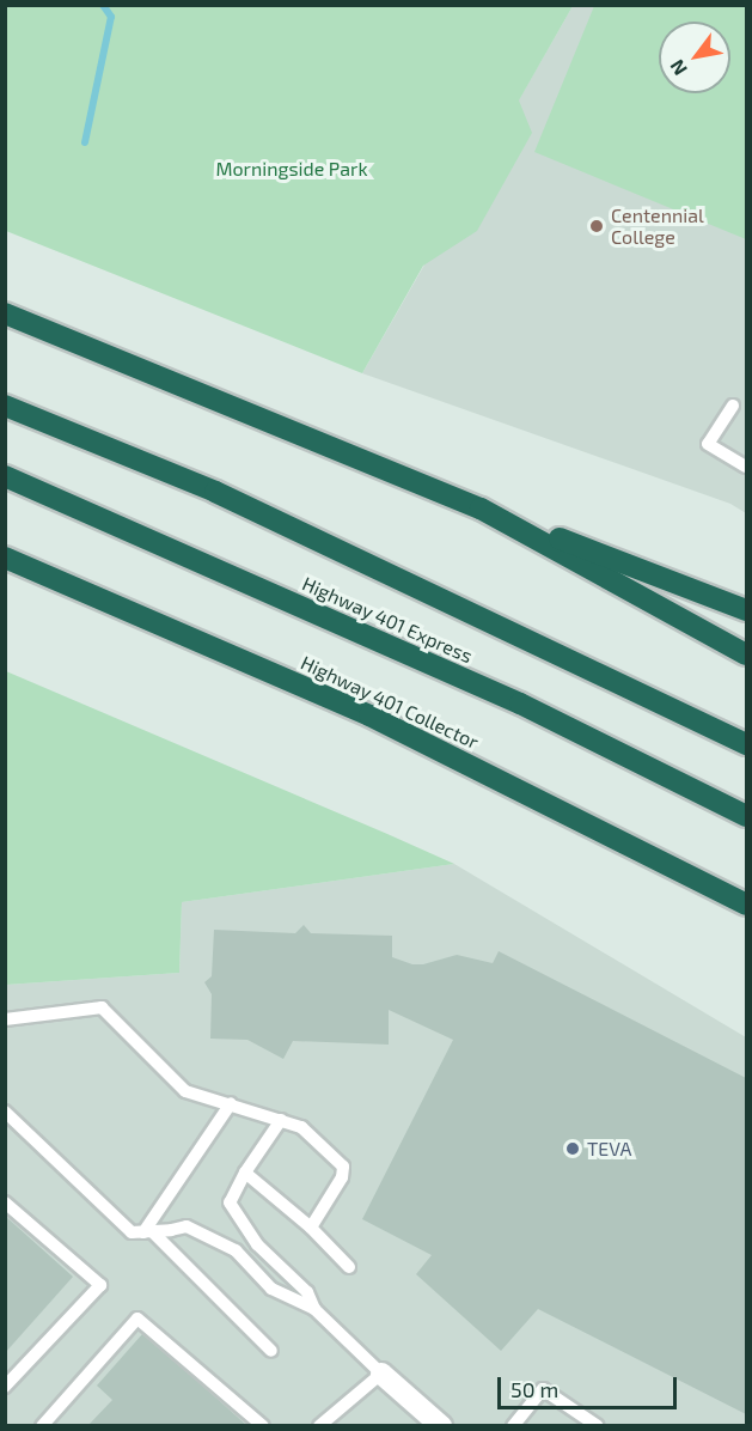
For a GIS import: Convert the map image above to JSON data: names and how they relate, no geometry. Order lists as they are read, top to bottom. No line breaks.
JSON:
{"streets":{"highway":["Highway 401 Express","Highway 401 Collector"]},"parks":["Morningside Park"],"places":["Centennial College","TEVA"],"scale_bar":"50 m","north":"bottom left"}
